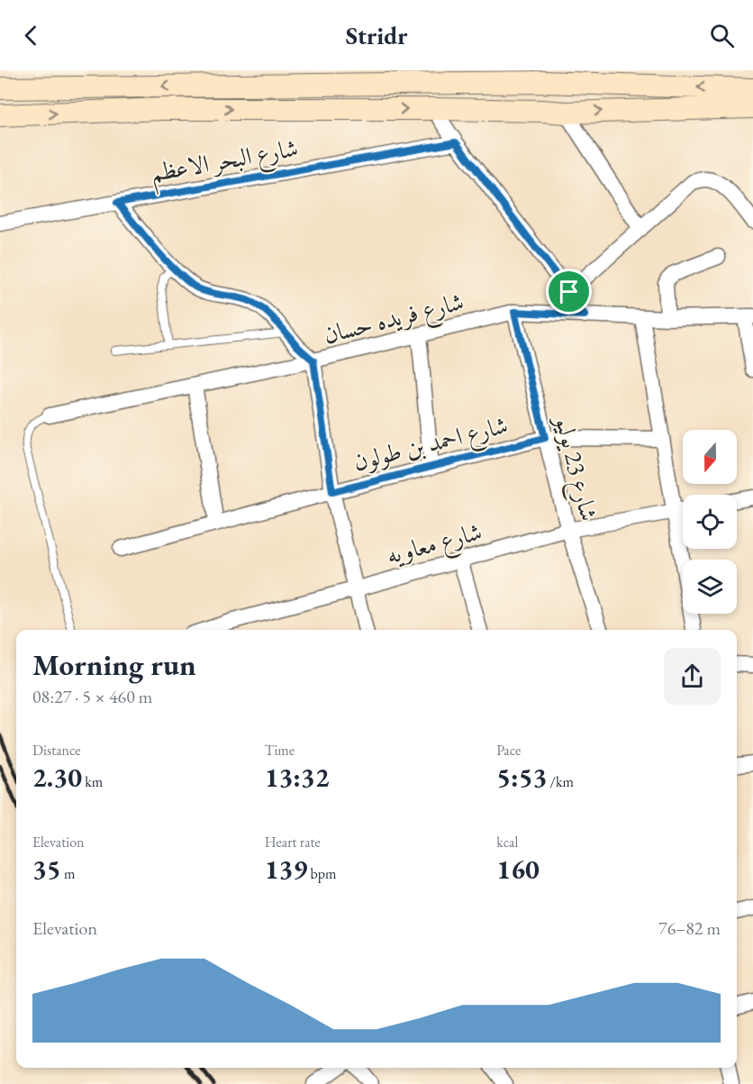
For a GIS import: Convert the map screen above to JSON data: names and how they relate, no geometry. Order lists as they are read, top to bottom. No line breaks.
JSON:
{"streets":{"street":["شارع البحر الاعظم","شارع فريده حسان","شارع احمد بن طولون","شارع 23 يوليو","شارع معاويه"]},"crossings":[["شارع فريده حسان","شارع 23 يوليو"],["شارع احمد بن طولون","شارع 23 يوليو"],["شارع 23 يوليو","شارع معاويه"]],"north":"bottom","page":{"header":"Stridr","heading":["Morning run","08:27 · 5 × 460 m"],"stats":[["Distance","2.30 km"],["Time","13:32"],["Pace","5:53 /km"],["Elevation","35 m"],["Heart rate","139 bpm"],["kcal","160"]],"chart":["Elevation","76–82 m"]}}
